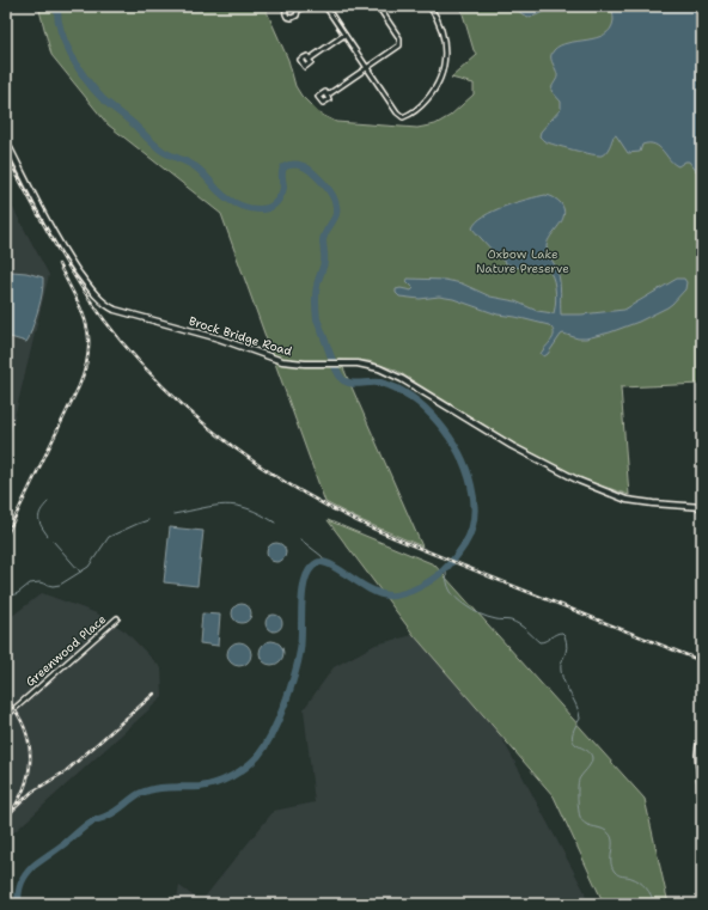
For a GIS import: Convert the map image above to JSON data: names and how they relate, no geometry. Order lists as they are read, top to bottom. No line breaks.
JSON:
{"streets":{"street":["Brock Bridge Road","Greenwood Place"]},"parks":["Oxbow Lake Nature Preserve"]}
